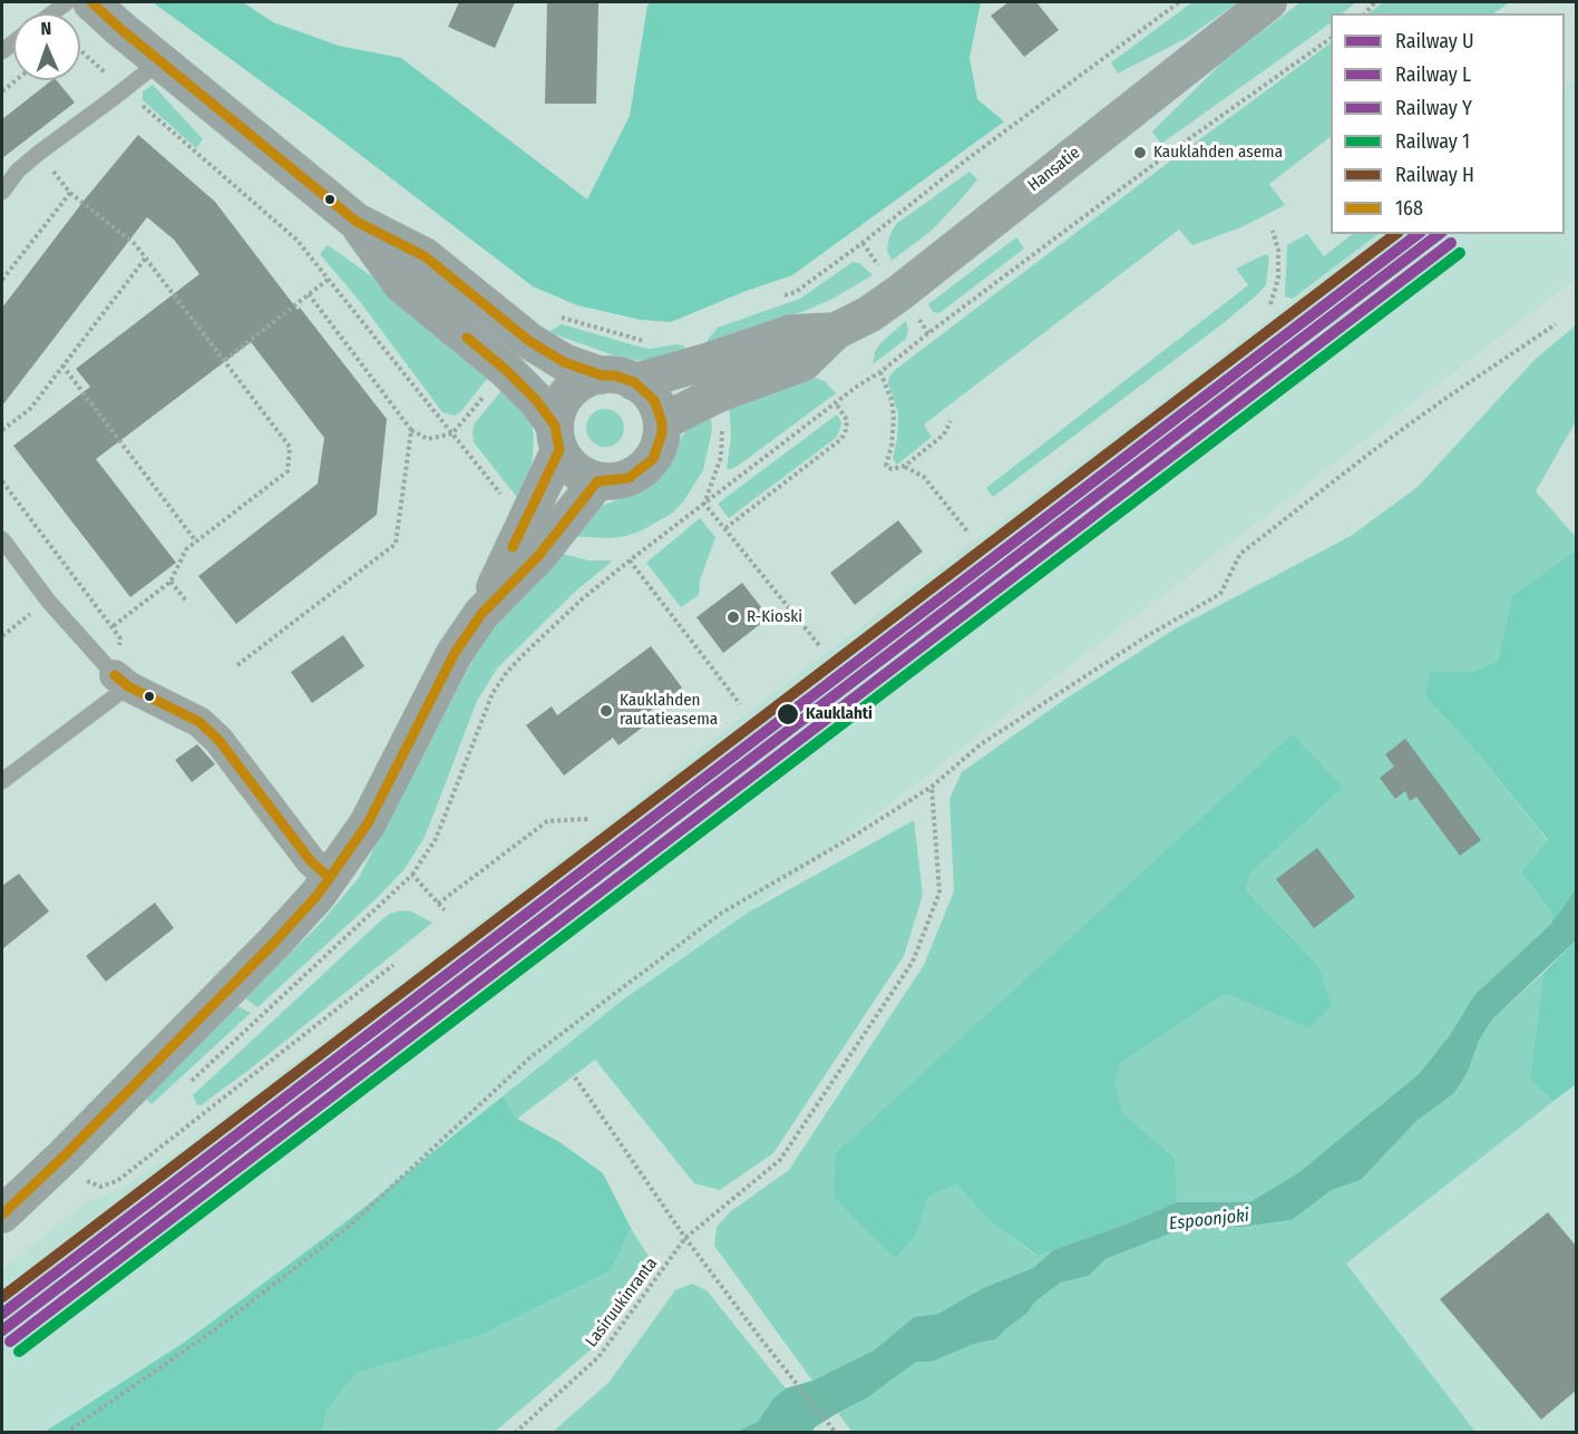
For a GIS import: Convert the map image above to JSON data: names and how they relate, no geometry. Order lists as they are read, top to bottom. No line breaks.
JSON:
{"streets":{"main road":["Hansatie"],"path":["Lasiruukinranta"]},"water":["Espoonjoki"],"places":["Kauklahden asema","R-Kioski","Kauklahden rautatieasema","Kauklahti"],"lines":["transit line 168","rail line U","rail line Y","rail line H","rail line L","rail line 1"],"legend":["Railway U","Railway L","Railway Y","Railway 1","Railway H","168"],"north":"top"}
